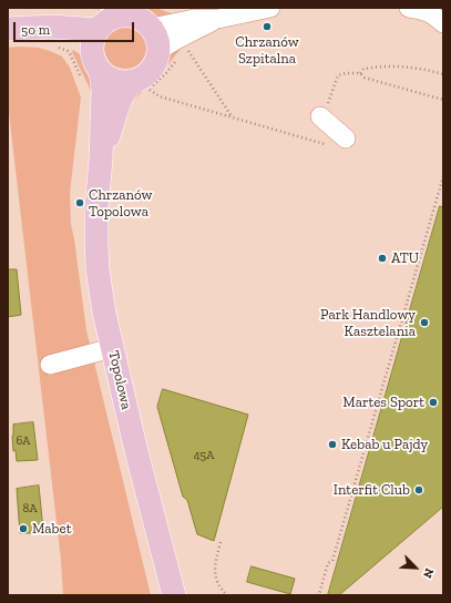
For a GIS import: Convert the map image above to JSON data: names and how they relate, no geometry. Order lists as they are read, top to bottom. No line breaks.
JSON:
{"streets":{"main road":["Topolowa"]},"places":["Chrzanów Szpitalna","Chrzanów Topolowa","ATU","Park Handlowy Kasztelania","Martes Sport","Kebab u Pajdy","Interfit Club","Mabet"],"house_numbers":["6A","45A","8A"],"scale_bar":"50 m","north":"bottom right"}
